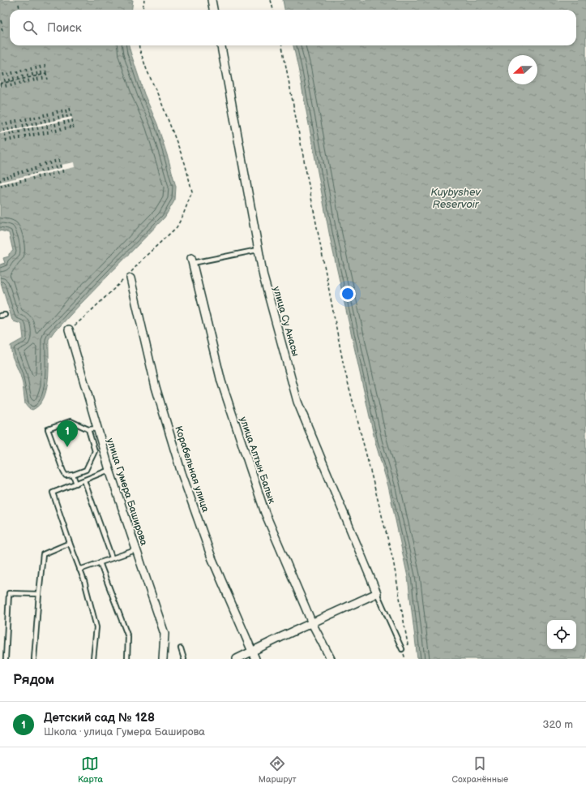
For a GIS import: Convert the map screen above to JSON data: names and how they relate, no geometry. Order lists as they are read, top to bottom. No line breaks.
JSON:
{"streets":{"street":["улица Су Анасы","улица Алтын Балык","Корабельная улица","улица Гумера Баширова"]},"water":["Kuybyshev Reservoir"],"north":"left","page":{"search":"Поиск","pins":"1","heading":"Рядом","list":[{"mark":"1","name":"Детский сад № 128","note":"Школа · улица Гумера Баширова","value":"320 m"}],"nav":["Карта","Маршрут","Сохранённые"]}}
